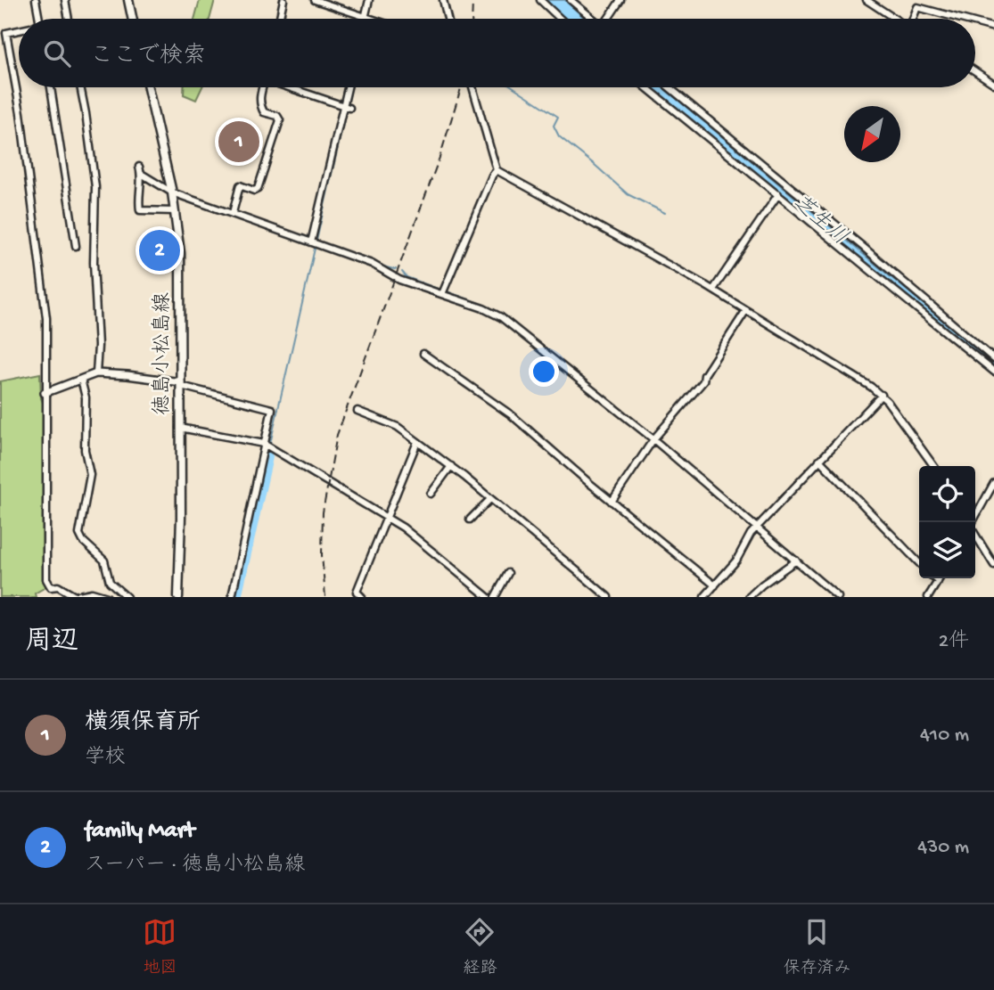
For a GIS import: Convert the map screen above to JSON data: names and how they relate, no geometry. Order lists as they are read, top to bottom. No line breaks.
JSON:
{"streets":{"main road":["徳島小松島線"]},"water":["芝生川"],"north":"bottom left","page":{"search":"ここで検索","pins":["1","2"],"heading":["周辺","2件"],"list":[{"mark":"1","name":"横須保育所","note":"学校","value":"410 m"},{"mark":"2","name":"family Mart","note":"スーパー · 徳島小松島線","value":"430 m"}],"nav":["地図","経路","保存済み"]}}
